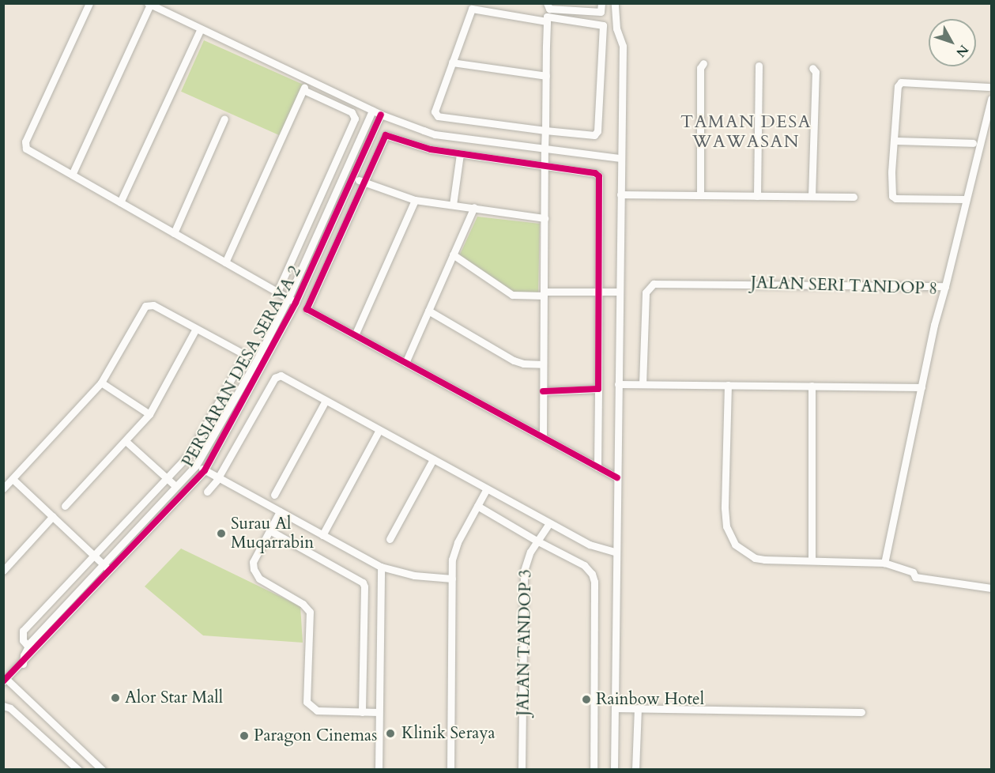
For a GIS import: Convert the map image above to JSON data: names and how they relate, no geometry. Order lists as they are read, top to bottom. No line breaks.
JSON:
{"streets":{"street":["JALAN SERI TANDOP 8","PERSIARAN DESA SERAYA 2","JALAN TANDOP 3"]},"districts":["TAMAN DESA WAWASAN"],"places":["Surau Al Muqarrabin","Alor Star Mall","Rainbow Hotel","Klinik Seraya","Paragon Cinemas"],"north":"bottom right"}
